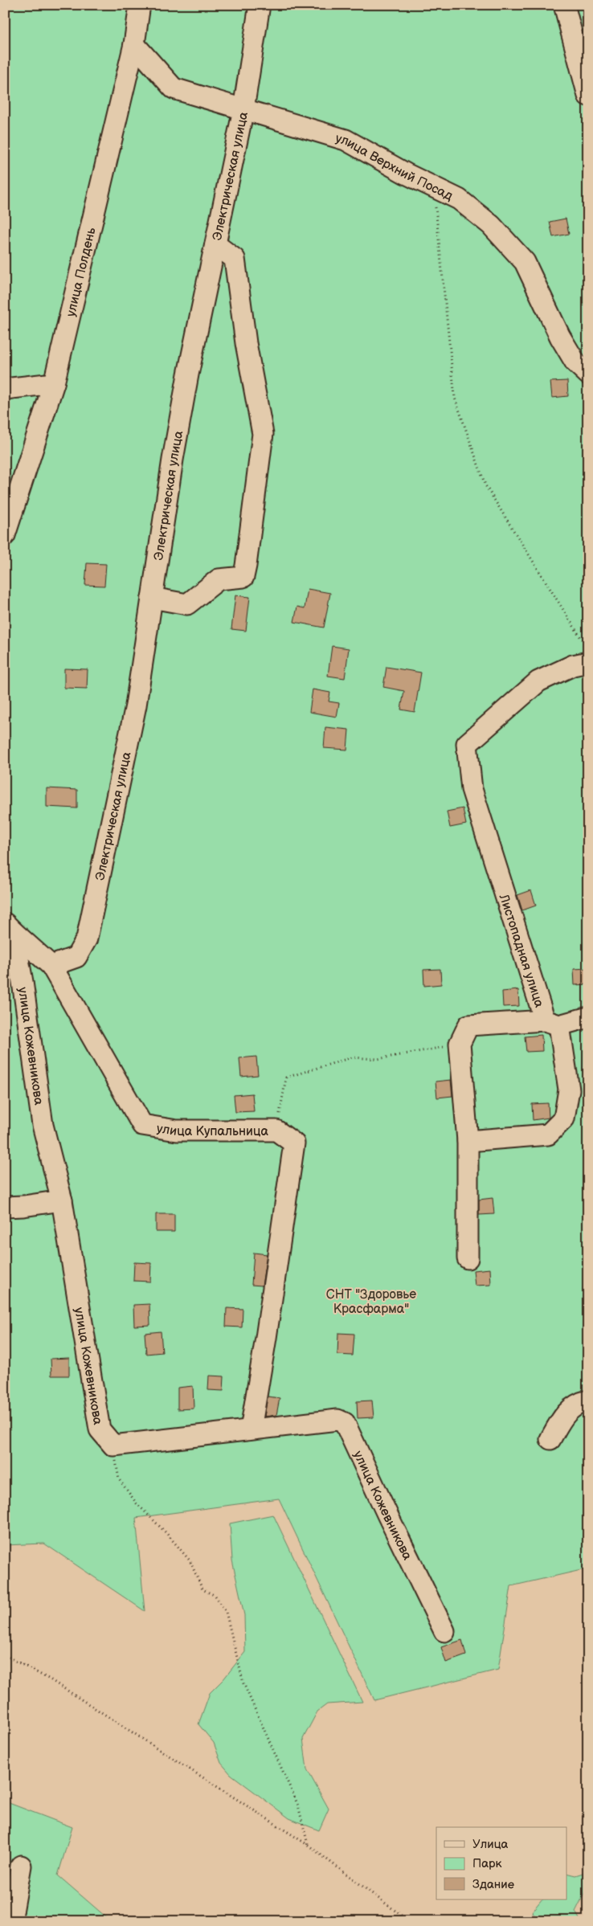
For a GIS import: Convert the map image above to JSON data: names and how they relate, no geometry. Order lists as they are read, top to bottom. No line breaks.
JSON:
{"streets":{"street":["улица Верхний Посад","Электрическая улица","улица Полдень","Листопадная улица","улица Кожевникова","улица Купальница"]},"crossings":[["улица Верхний Посад","Электрическая улица"],["улица Верхний Посад","улица Полдень"],["Электрическая улица","улица Купальница"],["улица Кожевникова","улица Купальница"]],"parks":["СНТ \"Здоровье Красфарма\""],"legend":["Улица","Парк","Здание"]}
